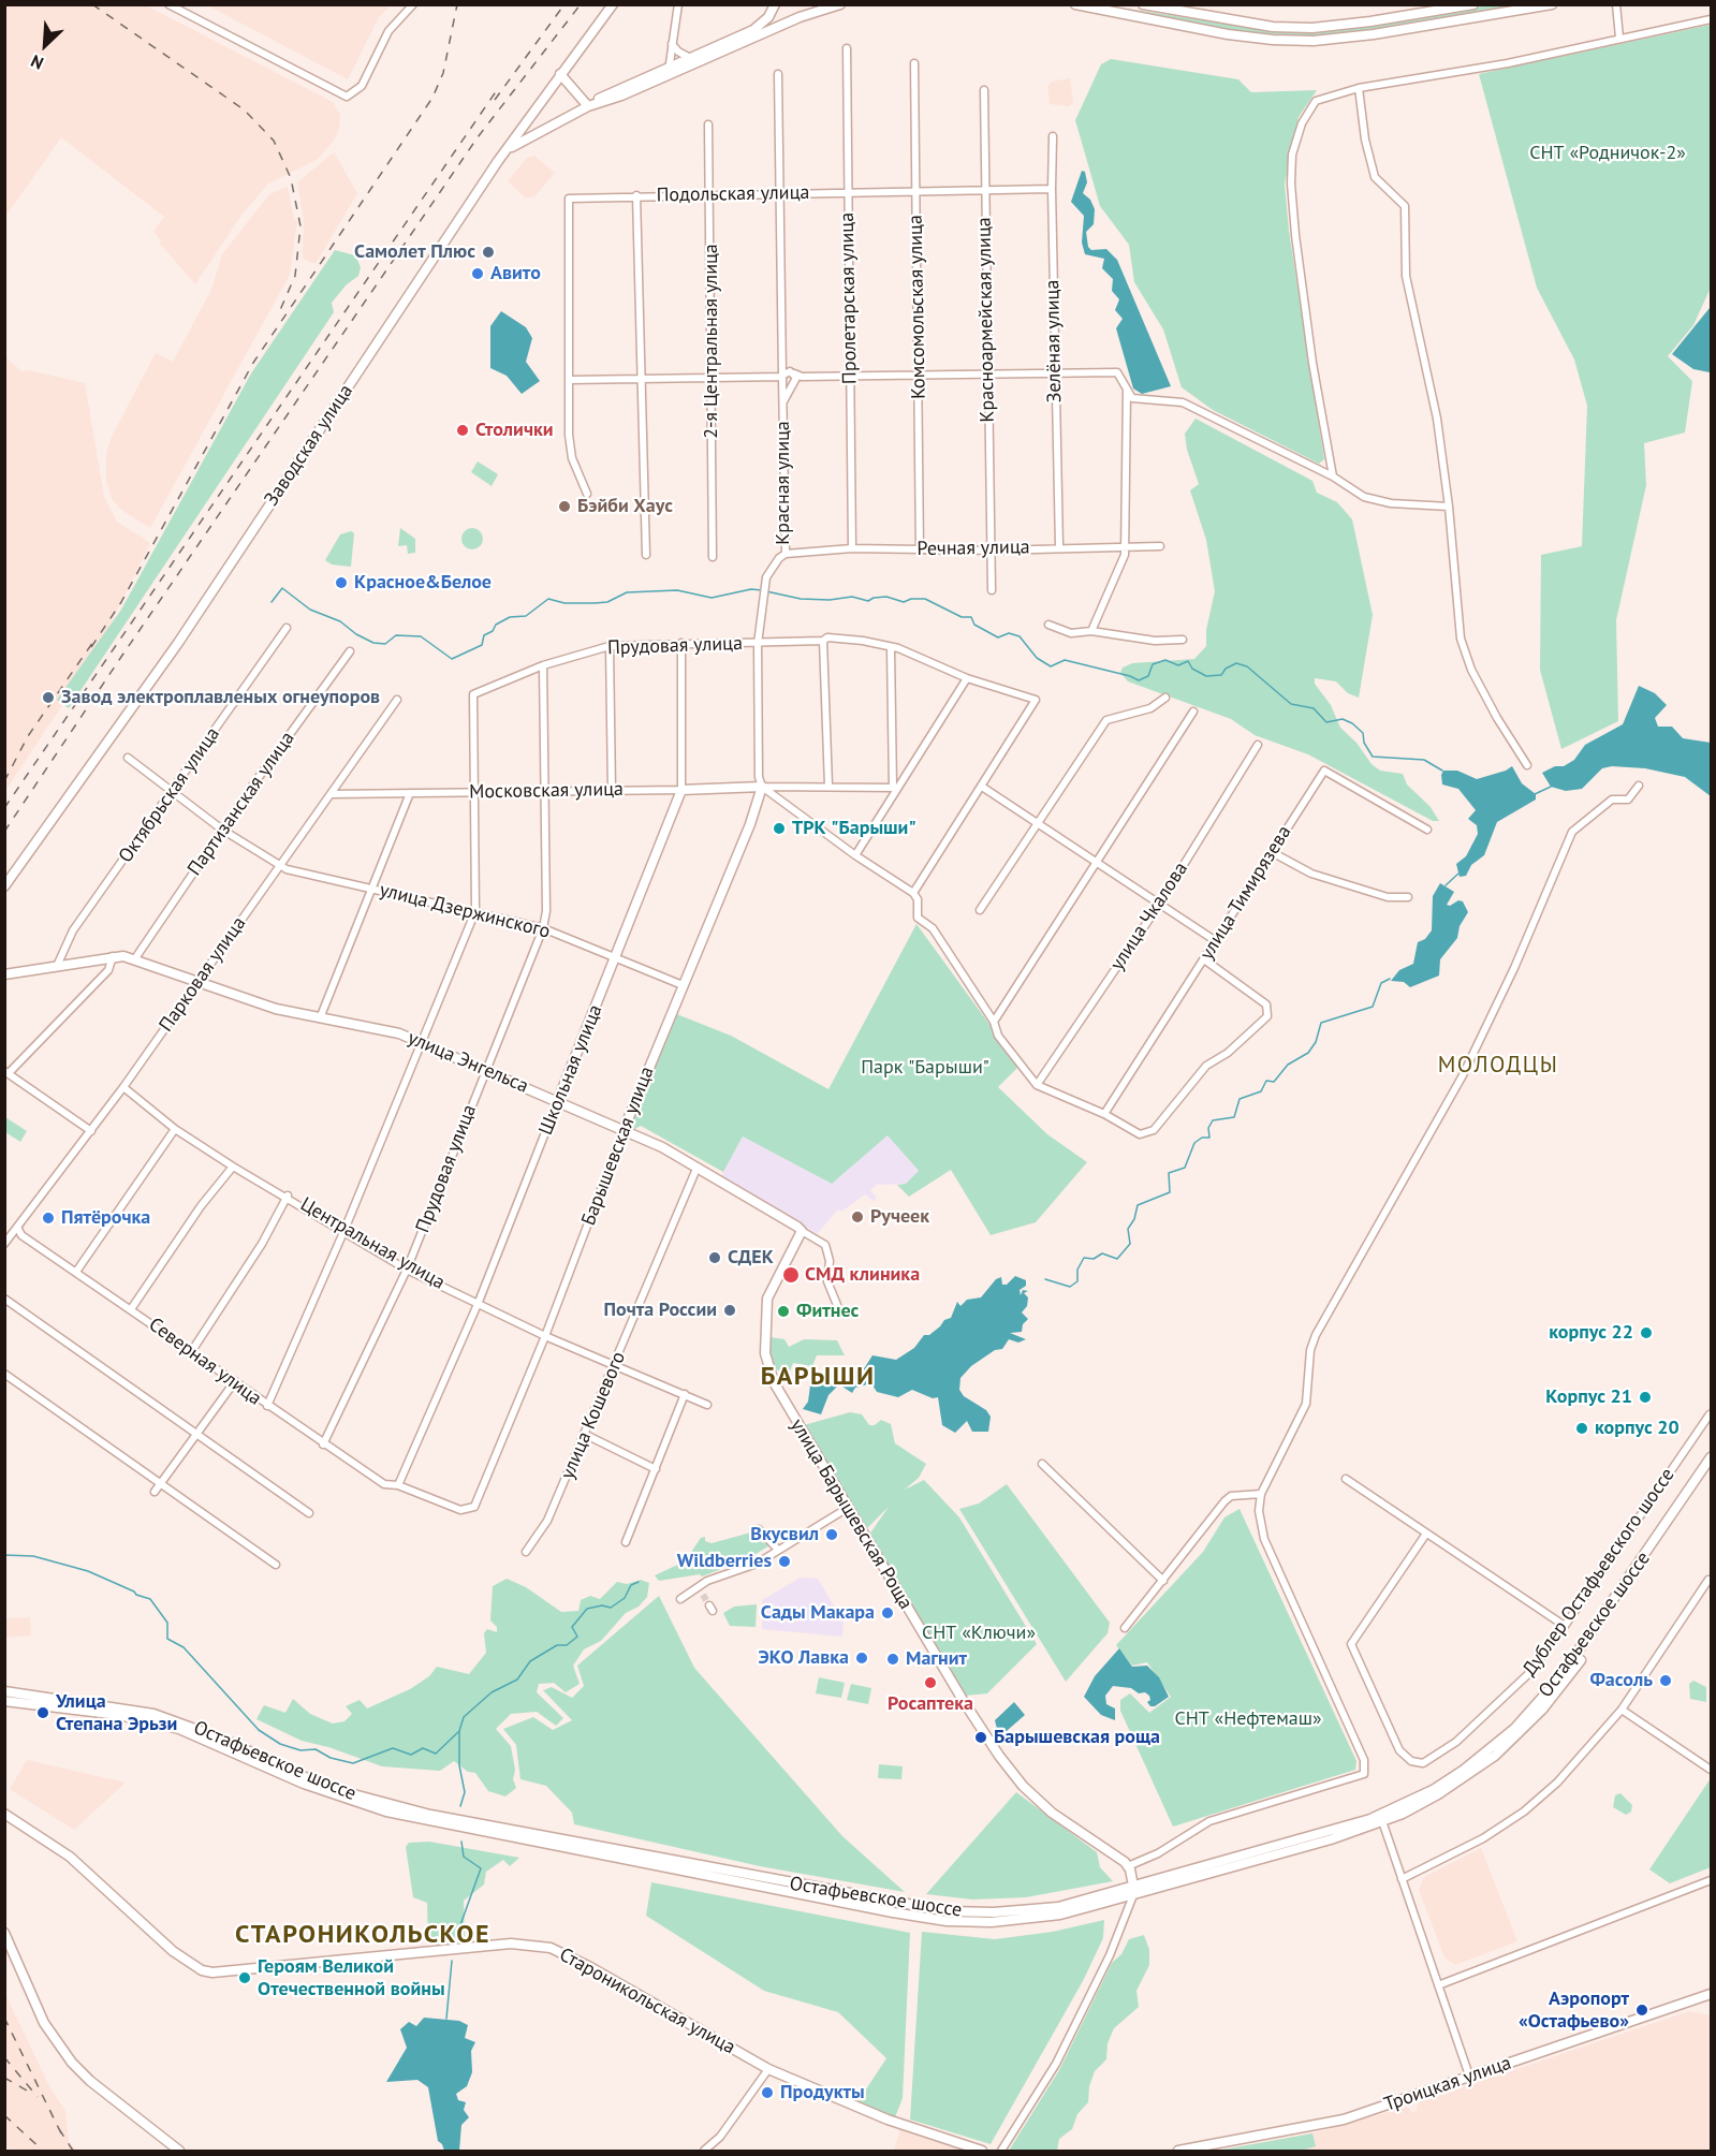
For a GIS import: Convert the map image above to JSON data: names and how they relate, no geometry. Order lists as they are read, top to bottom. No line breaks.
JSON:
{"streets":{"street":["Подольская улица","Пролетарская улица","Комсомольская улица","Красноармейская улица","2-я Центральная улица","Зелёная улица","Заводская улица","Красная улица","Речная улица","Прудовая улица","Московская улица","Октябрьская улица","Партизанская улица","улица Тимирязева","улица Дзержинского","улица Чкалова","Парковая улица","улица Энгельса","Школьная улица","Барышевская улица","Центральная улица","Северная улица","улица Кошевого","улица Барышевская Роща","Дублер Остафьевского шоссе","Остафьевское шоссе","Староникольская улица","Троицкая улица"]},"crossings":[["Подольская улица","Пролетарская улица"],["Подольская улица","Комсомольская улица"],["Подольская улица","Красноармейская улица"],["Подольская улица","2-я Центральная улица"],["Подольская улица","Зелёная улица"],["Подольская улица","Красная улица"],["Пролетарская улица","Речная улица"],["Комсомольская улица","Речная улица"],["Красноармейская улица","Речная улица"],["Зелёная улица","Речная улица"],["Красная улица","Речная улица"],["Красная улица","Прудовая улица"],["Красная улица","Московская улица"],["Красная улица","Барышевская улица"],["Прудовая улица","Московская улица"],["Прудовая улица","улица Дзержинского"],["Прудовая улица","улица Энгельса"],["Прудовая улица","Школьная улица"],["Прудовая улица","Центральная улица"],["Прудовая улица","Северная улица"],["Московская улица","Парковая улица"],["Московская улица","Школьная улица"],["Московская улица","Барышевская улица"],["Октябрьская улица","улица Энгельса"],["Партизанская улица","улица Энгельса"],["улица Дзержинского","Парковая улица"],["улица Дзержинского","Школьная улица"],["улица Дзержинского","Барышевская улица"],["Парковая улица","улица Энгельса"],["Парковая улица","Центральная улица"],["Парковая улица","Северная улица"],["улица Энгельса","Школьная улица"],["улица Энгельса","Барышевская улица"],["улица Энгельса","улица Кошевого"],["улица Энгельса","улица Барышевская Роща"],["Школьная улица","Центральная улица"],["Школьная улица","Северная улица"],["Барышевская улица","Центральная улица"],["Барышевская улица","Северная улица"],["Центральная улица","улица Кошевого"]],"districts":["МОЛОДЦЫ","БАРЫШИ","СТАРОНИКОЛЬСКОЕ"],"parks":["СНТ «Родничок-2»","Парк \"Барыши\"","СНТ «Ключи»","СНТ «Нефтемаш»"],"places":["Самолет Плюс","Авито","Столички","Бэйби Хаус","Красное&Белое","Завод электроплавленых огнеупоров","ТРК \"Барыши\"","Ручеек","Пятёрочка","СДЕК","СМД клиника","Почта России","Фитнес","корпус 22","Корпус 21","корпус 20","Вкусвил","Wildberries","Сады Макара","ЭКО Лавка","Магнит","Фасоль","Росаптека","Улица Степана Эрьзи","Барышевская роща","Героям Великой Отечественной войны","Аэропорт «Остафьево»","Продукты"],"north":"bottom left"}
